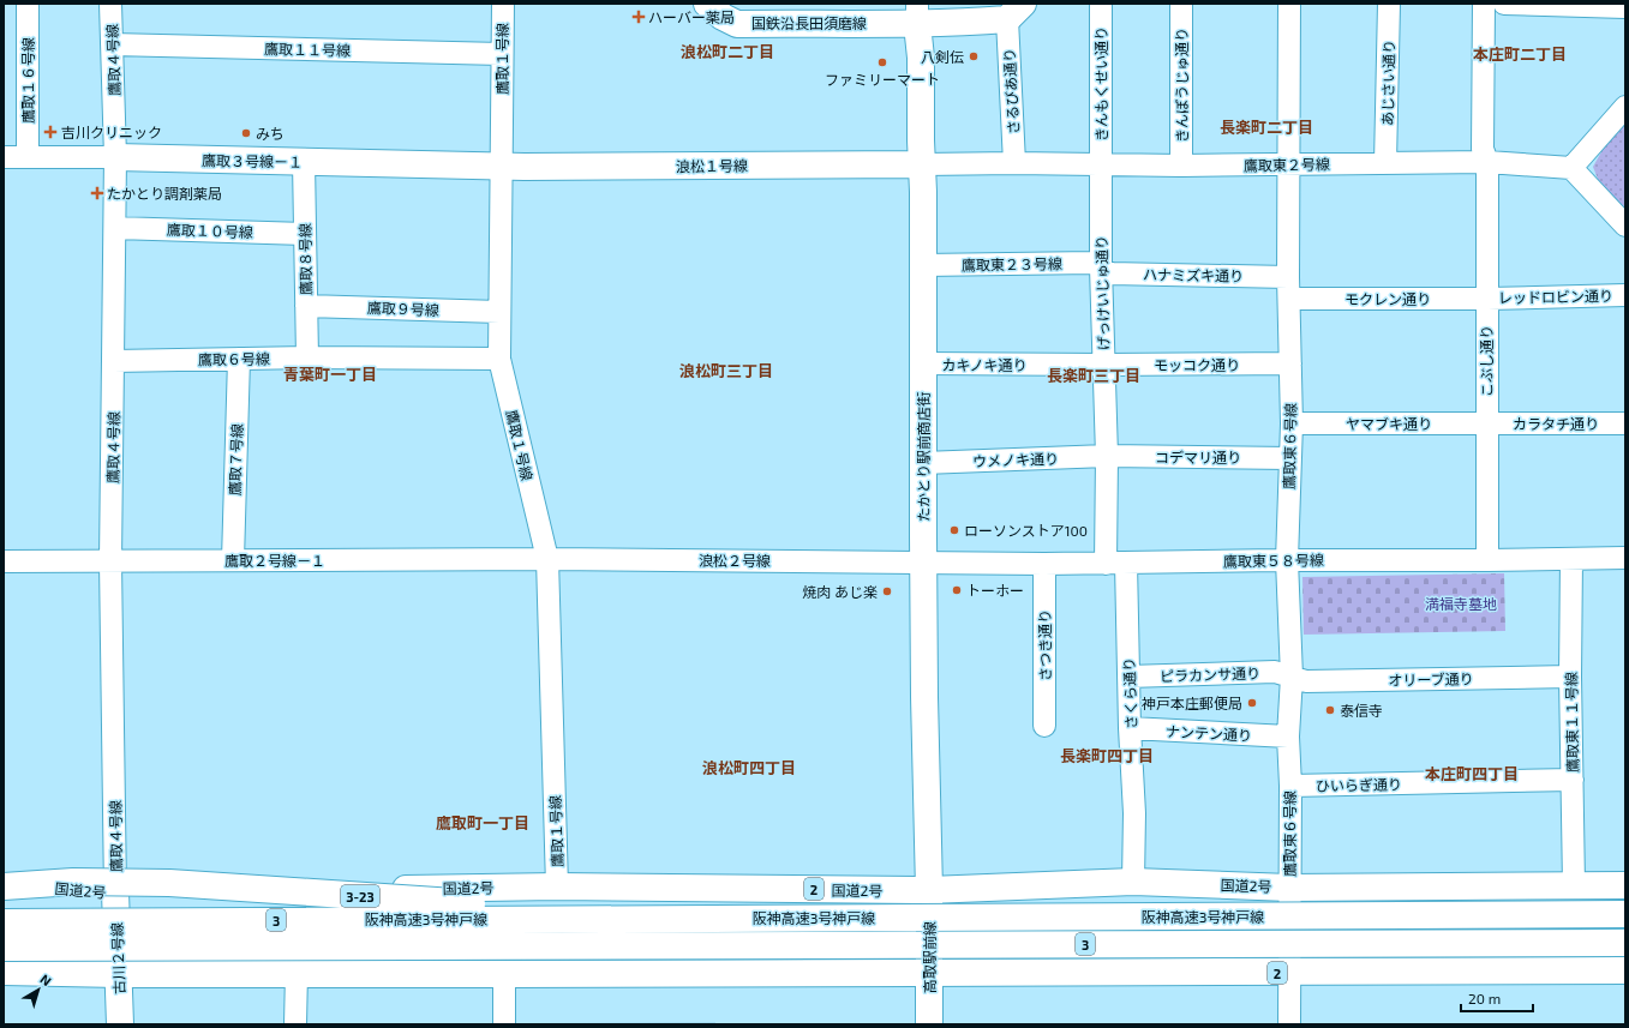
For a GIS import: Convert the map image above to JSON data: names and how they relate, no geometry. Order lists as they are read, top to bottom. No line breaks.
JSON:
{"streets":{"main road":["国鉄沿長田須磨線","鷹取３号線－１","浪松１号線","たかとり駅前商店街","国道2号","2","3-23","阪神高速3号神戸線","3","高取駅前線","古川２号線"],"street":["鷹取１１号線","鷹取１号線","鷹取４号線","鷹取１６号線","あじさい通り","きんもくせい通り","きんぽうじゅ通り","さるびあ通り","鷹取東２号線","鷹取１０号線","鷹取８号線","鷹取東２３号線","ハナミズキ通り","げっけいじゅ通り","レッドロビン通り","モクレン通り","鷹取９号線","鷹取６号線","こぶし通り","カキノキ通り","モッコク通り","ヤマブキ通り","カラタチ通り","鷹取東６号線","コデマリ通り","鷹取７号線","ウメノキ通り","鷹取２号線－１","浪松２号線","鷹取東５８号線","さつき通り","ピラカンサ通り","オリーブ通り","さくら通り","鷹取東１１号線","ナンテン通り","ひいらぎ通り"]},"crossings":[["国鉄沿長田須磨線","さるびあ通り"],["国鉄沿長田須磨線","たかとり駅前商店街"],["鷹取１１号線","鷹取１号線"],["鷹取１１号線","鷹取４号線"],["鷹取１号線","鷹取３号線－１"],["鷹取１号線","浪松１号線"],["鷹取１号線","鷹取９号線"],["鷹取１号線","鷹取６号線"],["鷹取１号線","鷹取２号線－１"],["鷹取１号線","浪松２号線"],["鷹取１号線","国道2号"],["鷹取４号線","鷹取３号線－１"],["鷹取４号線","鷹取１０号線"],["鷹取４号線","鷹取６号線"],["鷹取４号線","鷹取２号線－１"],["鷹取４号線","国道2号"],["鷹取４号線","古川２号線"],["鷹取１６号線","鷹取３号線－１"],["あじさい通り","鷹取東２号線"],["きんもくせい通り","鷹取東２号線"],["きんもくせい通り","げっけいじゅ通り"],["きんぽうじゅ通り","鷹取東２号線"],["さるびあ通り","鷹取東２号線"],["鷹取３号線－１","浪松１号線"],["鷹取３号線－１","鷹取８号線"],["鷹取東２号線","浪松１号線"],["鷹取東２号線","げっけいじゅ通り"],["鷹取東２号線","こぶし通り"],["鷹取東２号線","鷹取東６号線"],["鷹取東２号線","たかとり駅前商店街"],["浪松１号線","たかとり駅前商店街"],["鷹取１０号線","鷹取８号線"],["鷹取８号線","鷹取９号線"],["鷹取８号線","鷹取６号線"],["鷹取東２３号線","ハナミズキ通り"],["鷹取東２３号線","げっけいじゅ通り"],["鷹取東２３号線","たかとり駅前商店街"],["ハナミズキ通り","げっけいじゅ通り"],["ハナミズキ通り","鷹取東６号線"],["げっけいじゅ通り","カキノキ通り"],["げっけいじゅ通り","モッコク通り"],["げっけいじゅ通り","コデマリ通り"],["げっけいじゅ通り","ウメノキ通り"],["げっけいじゅ通り","鷹取東５８号線"],["げっけいじゅ通り","さくら通り"],["レッドロビン通り","モクレン通り"],["レッドロビン通り","こぶし通り"],["モクレン通り","こぶし通り"],["モクレン通り","鷹取東６号線"],["鷹取６号線","鷹取７号線"],["こぶし通り","ヤマブキ通り"],["こぶし通り","カラタチ通り"],["こぶし通り","鷹取東５８号線"],["カキノキ通り","モッコク通り"],["カキノキ通り","たかとり駅前商店街"],["モッコク通り","鷹取東６号線"],["ヤマブキ通り","カラタチ通り"],["ヤマブキ通り","鷹取東６号線"],["鷹取東６号線","コデマリ通り"],["鷹取東６号線","鷹取東５８号線"],["鷹取東６号線","ピラカンサ通り"],["鷹取東６号線","オリーブ通り"],["鷹取東６号線","ナンテン通り"],["鷹取東６号線","ひいらぎ通り"],["鷹取東６号線","国道2号"],["鷹取東６号線","2"],["たかとり駅前商店街","ウメノキ通り"],["たかとり駅前商店街","浪松２号線"],["たかとり駅前商店街","鷹取東５８号線"],["たかとり駅前商店街","国道2号"],["たかとり駅前商店街","高取駅前線"],["コデマリ通り","ウメノキ通り"],["鷹取７号線","鷹取２号線－１"],["鷹取２号線－１","浪松２号線"],["浪松２号線","鷹取東５８号線"],["鷹取東５８号線","さつき通り"],["鷹取東５８号線","さくら通り"],["鷹取東５８号線","鷹取東１１号線"],["ピラカンサ通り","オリーブ通り"],["ピラカンサ通り","さくら通り"],["オリーブ通り","鷹取東１１号線"],["さくら通り","ナンテン通り"],["さくら通り","国道2号"],["鷹取東１１号線","ひいらぎ通り"],["鷹取東１１号線","国道2号"],["国道2号","3-23"],["国道2号","高取駅前線"],["国道2号","古川２号線"],["2","高取駅前線"],["2","古川２号線"],["3-23","阪神高速3号神戸線"]],"districts":["浪松町二丁目","本庄町二丁目","長楽町二丁目","浪松町三丁目","青葉町一丁目","長楽町三丁目","長楽町四丁目","浪松町四丁目","本庄町四丁目","鷹取町一丁目"],"parks":["満福寺墓地"],"places":{"health":["ハーバー薬局","吉川クリニック","たかとり調剤薬局"],"other":["八剣伝","ファミリーマート","みち","ローソンストア100","トーホー","焼肉 あじ楽","神戸本庄郵便局","泰信寺"]},"scale_bar":"20 m","north":"top right"}
